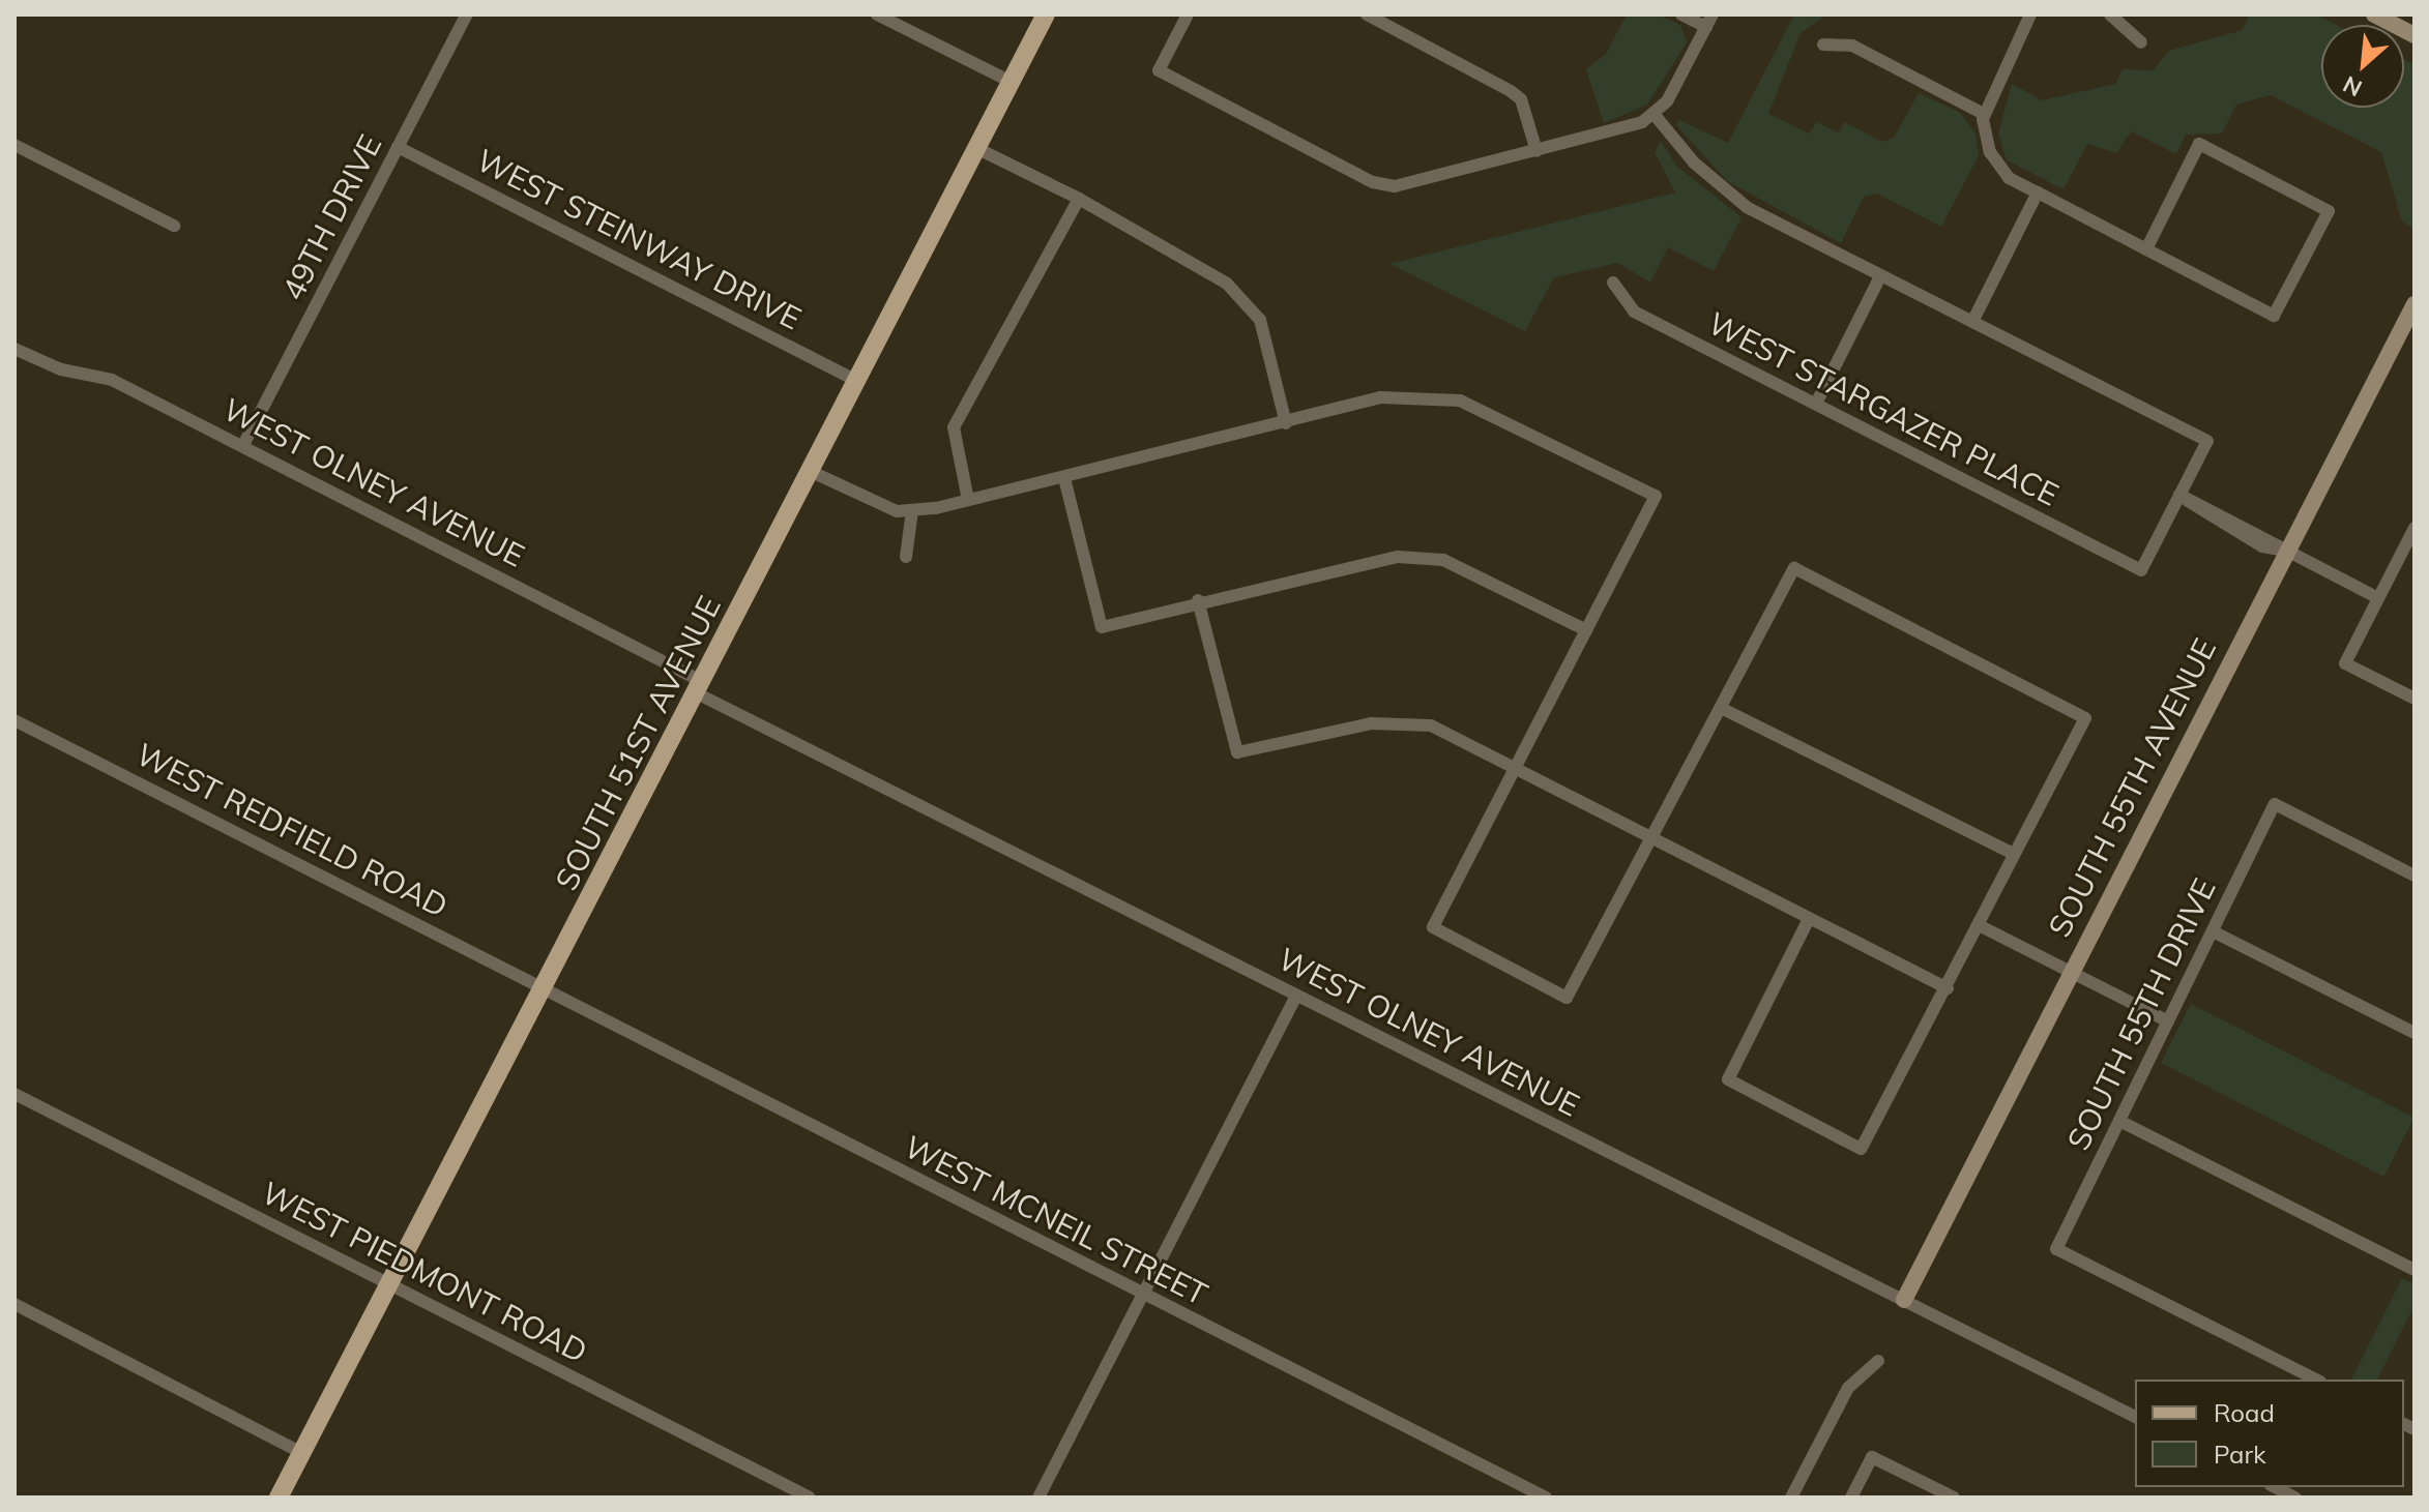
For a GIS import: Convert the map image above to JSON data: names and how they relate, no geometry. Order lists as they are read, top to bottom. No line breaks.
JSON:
{"streets":{"main road":["SOUTH 51ST AVENUE"],"street":["49TH DRIVE","WEST STEINWAY DRIVE","WEST STARGAZER PLACE","WEST OLNEY AVENUE","SOUTH 55TH AVENUE","WEST REDFIELD ROAD","SOUTH 55TH DRIVE","WEST MCNEIL STREET","WEST PIEDMONT ROAD"]},"crossings":[["49TH DRIVE","WEST STEINWAY DRIVE"],["49TH DRIVE","WEST OLNEY AVENUE"],["WEST STEINWAY DRIVE","SOUTH 51ST AVENUE"],["WEST OLNEY AVENUE","SOUTH 51ST AVENUE"],["WEST OLNEY AVENUE","SOUTH 55TH AVENUE"],["SOUTH 51ST AVENUE","WEST REDFIELD ROAD"],["SOUTH 51ST AVENUE","WEST MCNEIL STREET"],["SOUTH 51ST AVENUE","WEST PIEDMONT ROAD"],["WEST REDFIELD ROAD","WEST MCNEIL STREET"]],"legend":["Road","Park"],"north":"bottom left"}
